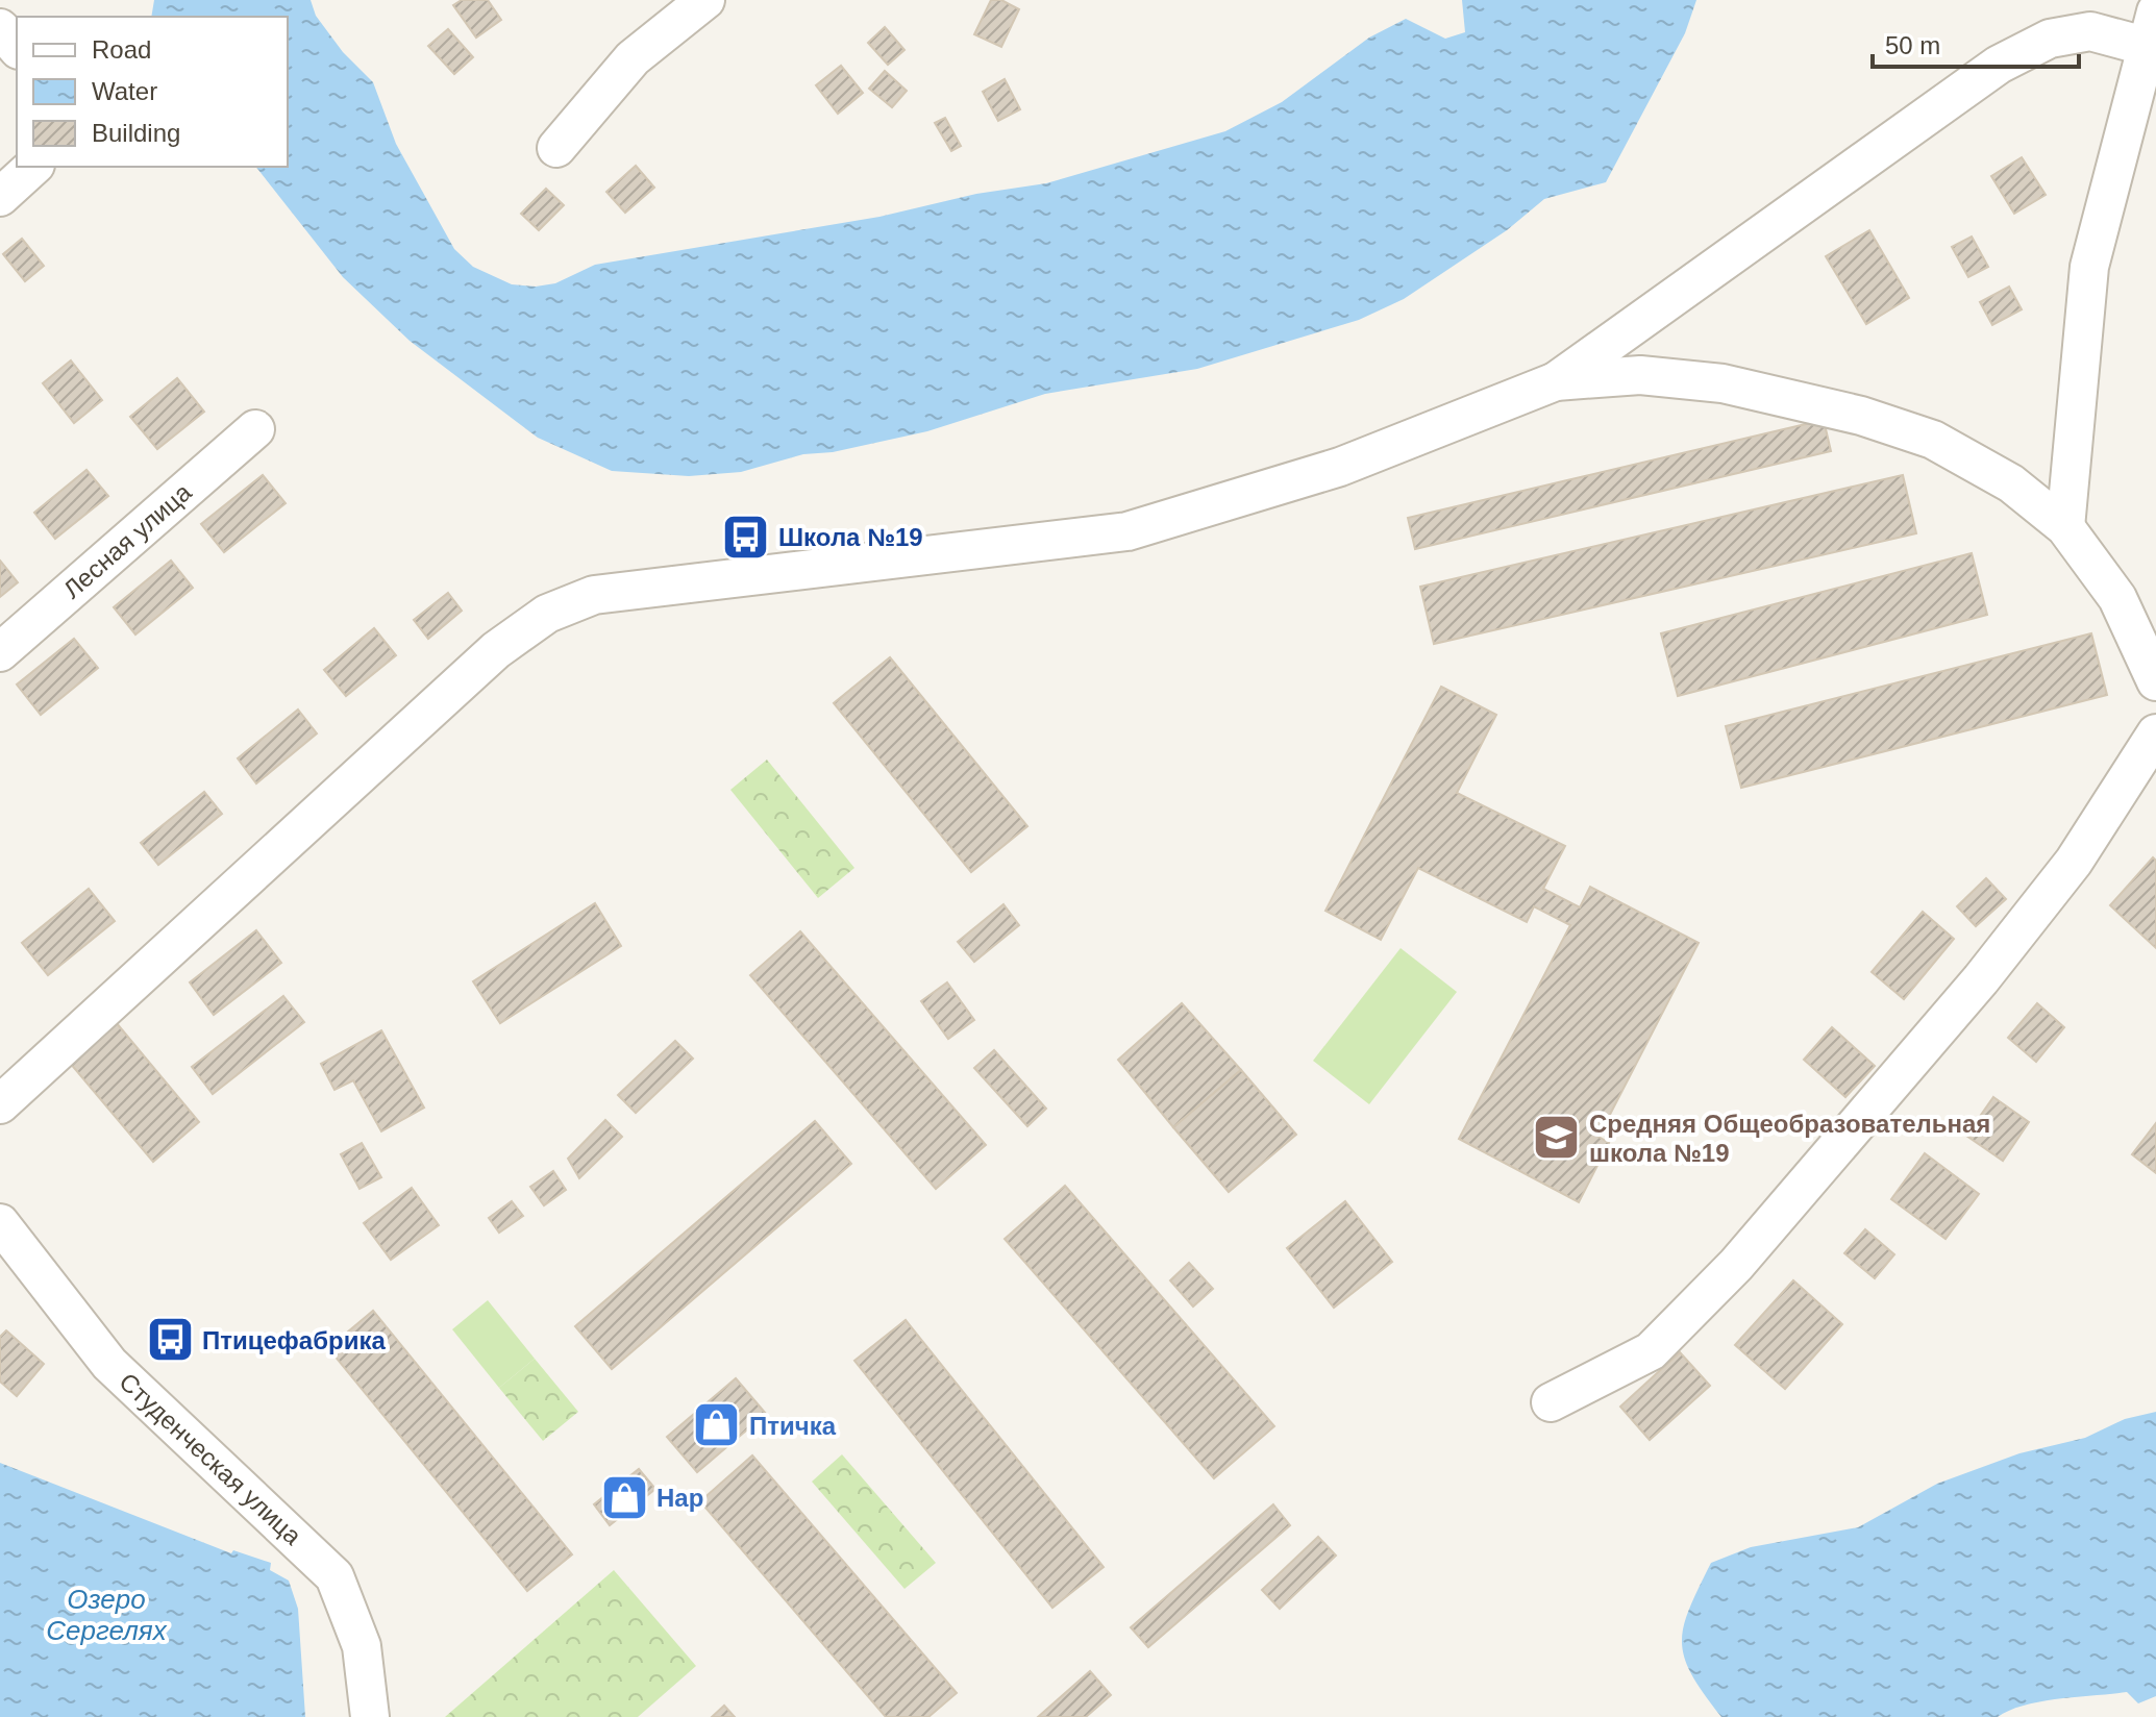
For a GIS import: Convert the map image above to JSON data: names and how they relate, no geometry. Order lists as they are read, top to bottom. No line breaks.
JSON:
{"streets":{"street":["Лесная улица","Студенческая улица"]},"water":["Озеро Сергелях"],"places":{"bus stop":["Школа №19","Птицефабрика"],"school or university":["Средняя Общеобразовательная школа №19"],"shop":["Птичка","Нар"]},"legend":["Road","Water","Building"],"scale_bar":"50 m"}
